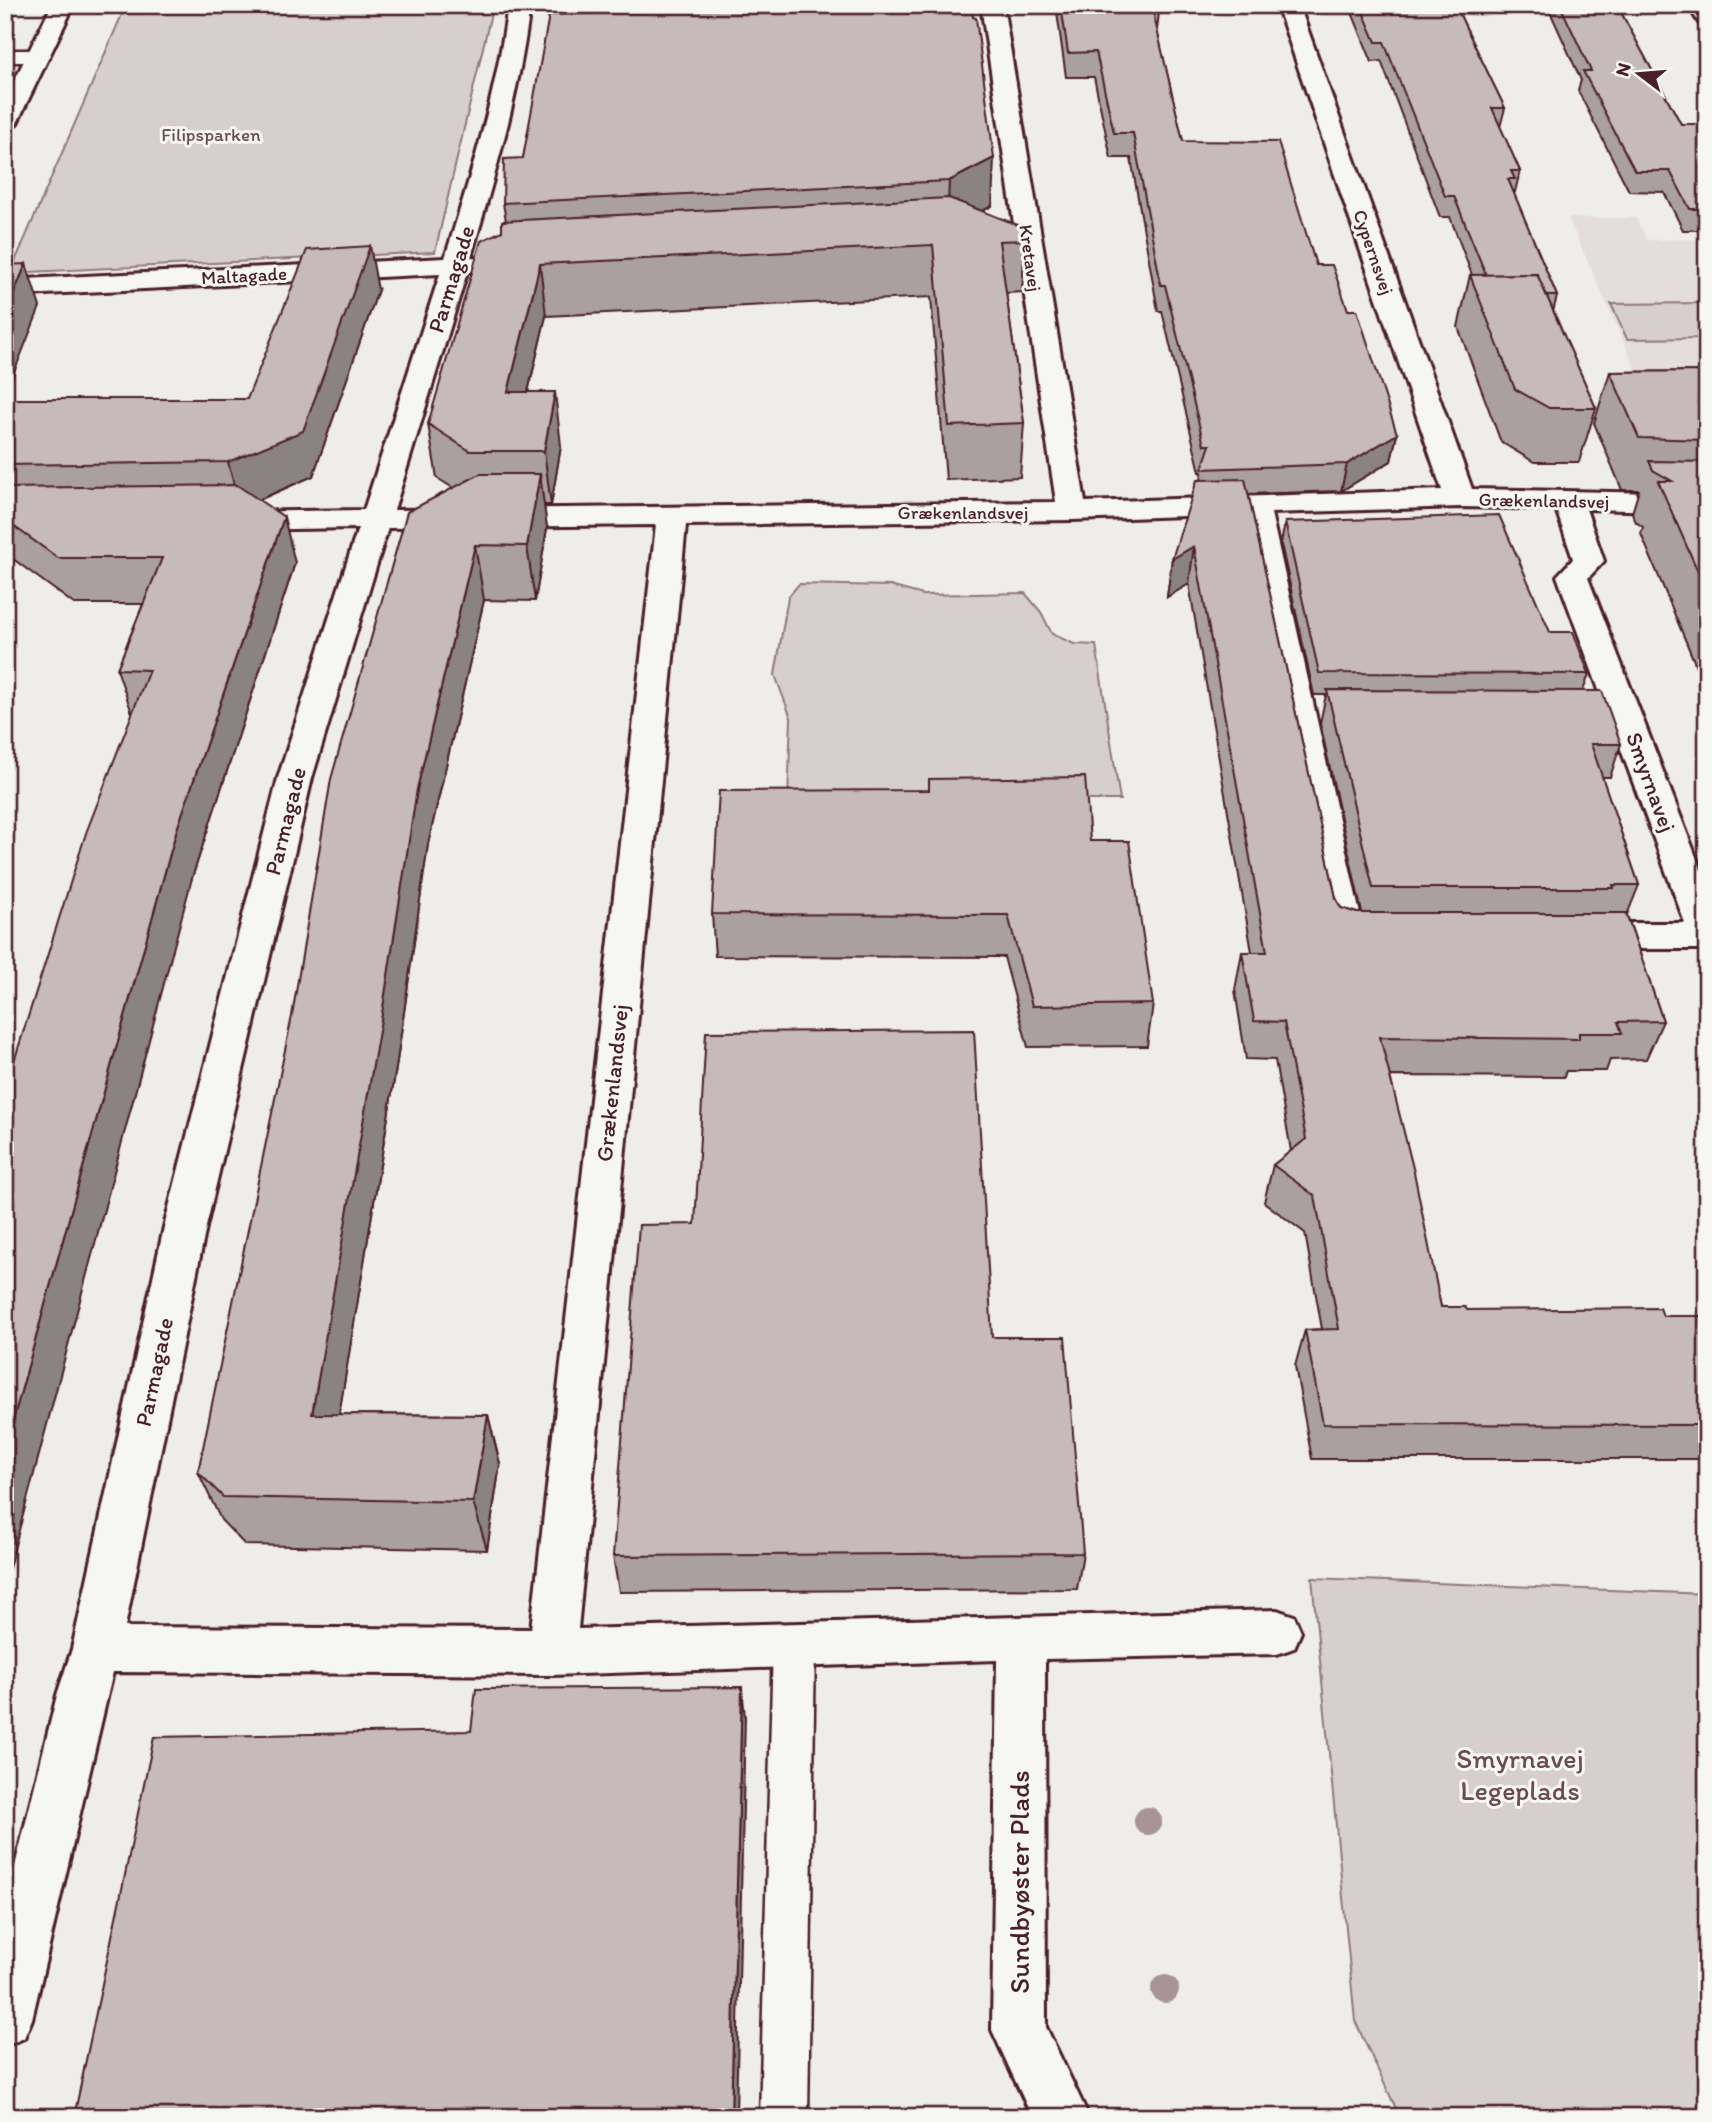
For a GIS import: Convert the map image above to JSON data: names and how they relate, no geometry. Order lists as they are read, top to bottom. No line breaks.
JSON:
{"streets":{"street":["Cypernsvej","Kretavej","Maltagade","Parmagade","Grækenlandsvej","Smyrnavej","Sundbyøster Plads"]},"crossings":[["Cypernsvej","Grækenlandsvej"],["Kretavej","Grækenlandsvej"],["Maltagade","Parmagade"],["Parmagade","Grækenlandsvej"],["Grækenlandsvej","Smyrnavej"]],"parks":["Filipsparken","Smyrnavej Legeplads"],"north":"left"}
